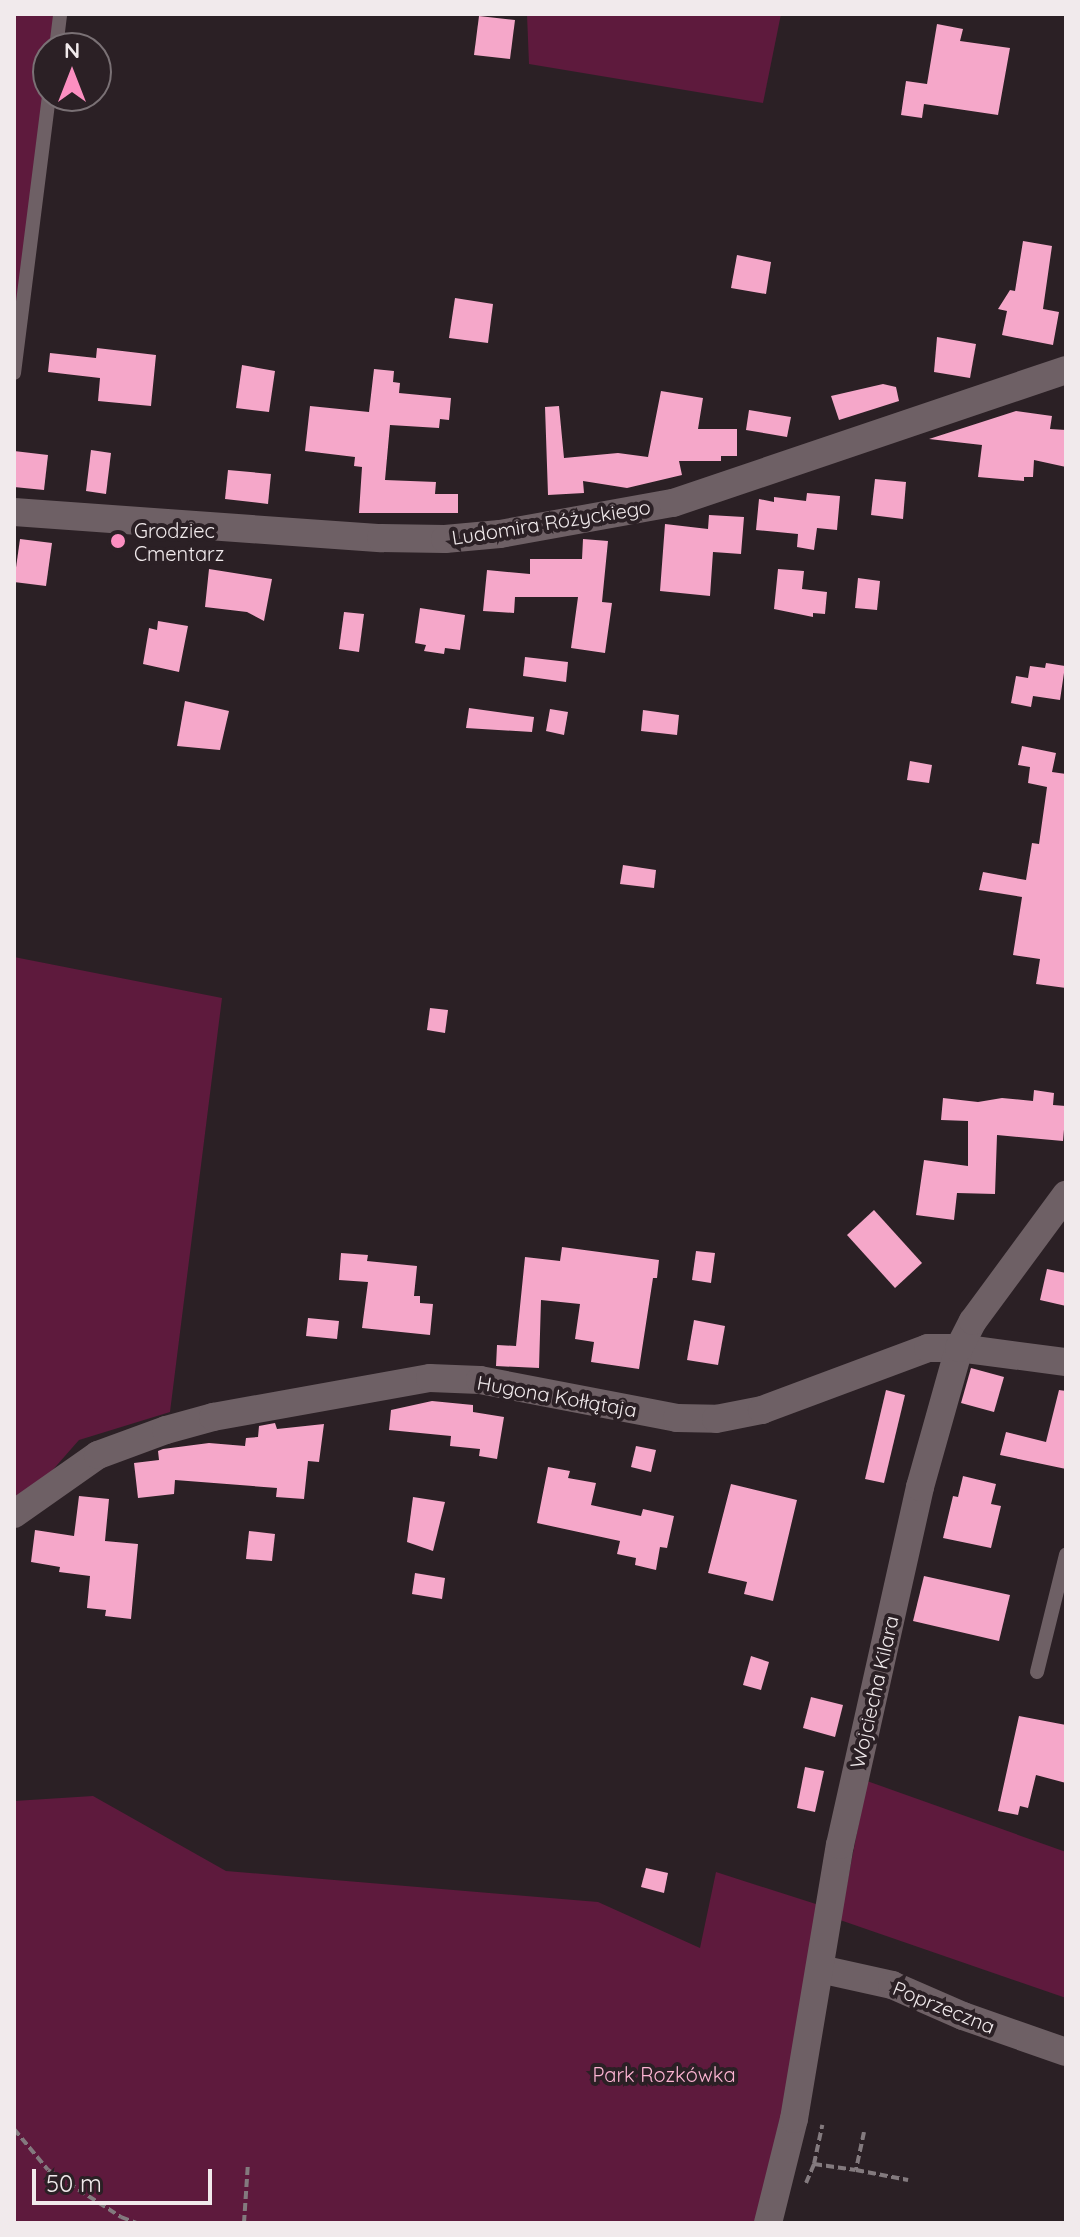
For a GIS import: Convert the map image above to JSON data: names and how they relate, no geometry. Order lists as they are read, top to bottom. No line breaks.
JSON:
{"streets":{"street":["Ludomira Różyckiego","Hugona Kołłątaja","Wojciecha Kilara","Poprzeczna"]},"crossings":[["Hugona Kołłątaja","Wojciecha Kilara"],["Wojciecha Kilara","Poprzeczna"]],"parks":["Park Rozkówka"],"places":["Grodziec Cmentarz"],"scale_bar":"50 m","north":"top"}
